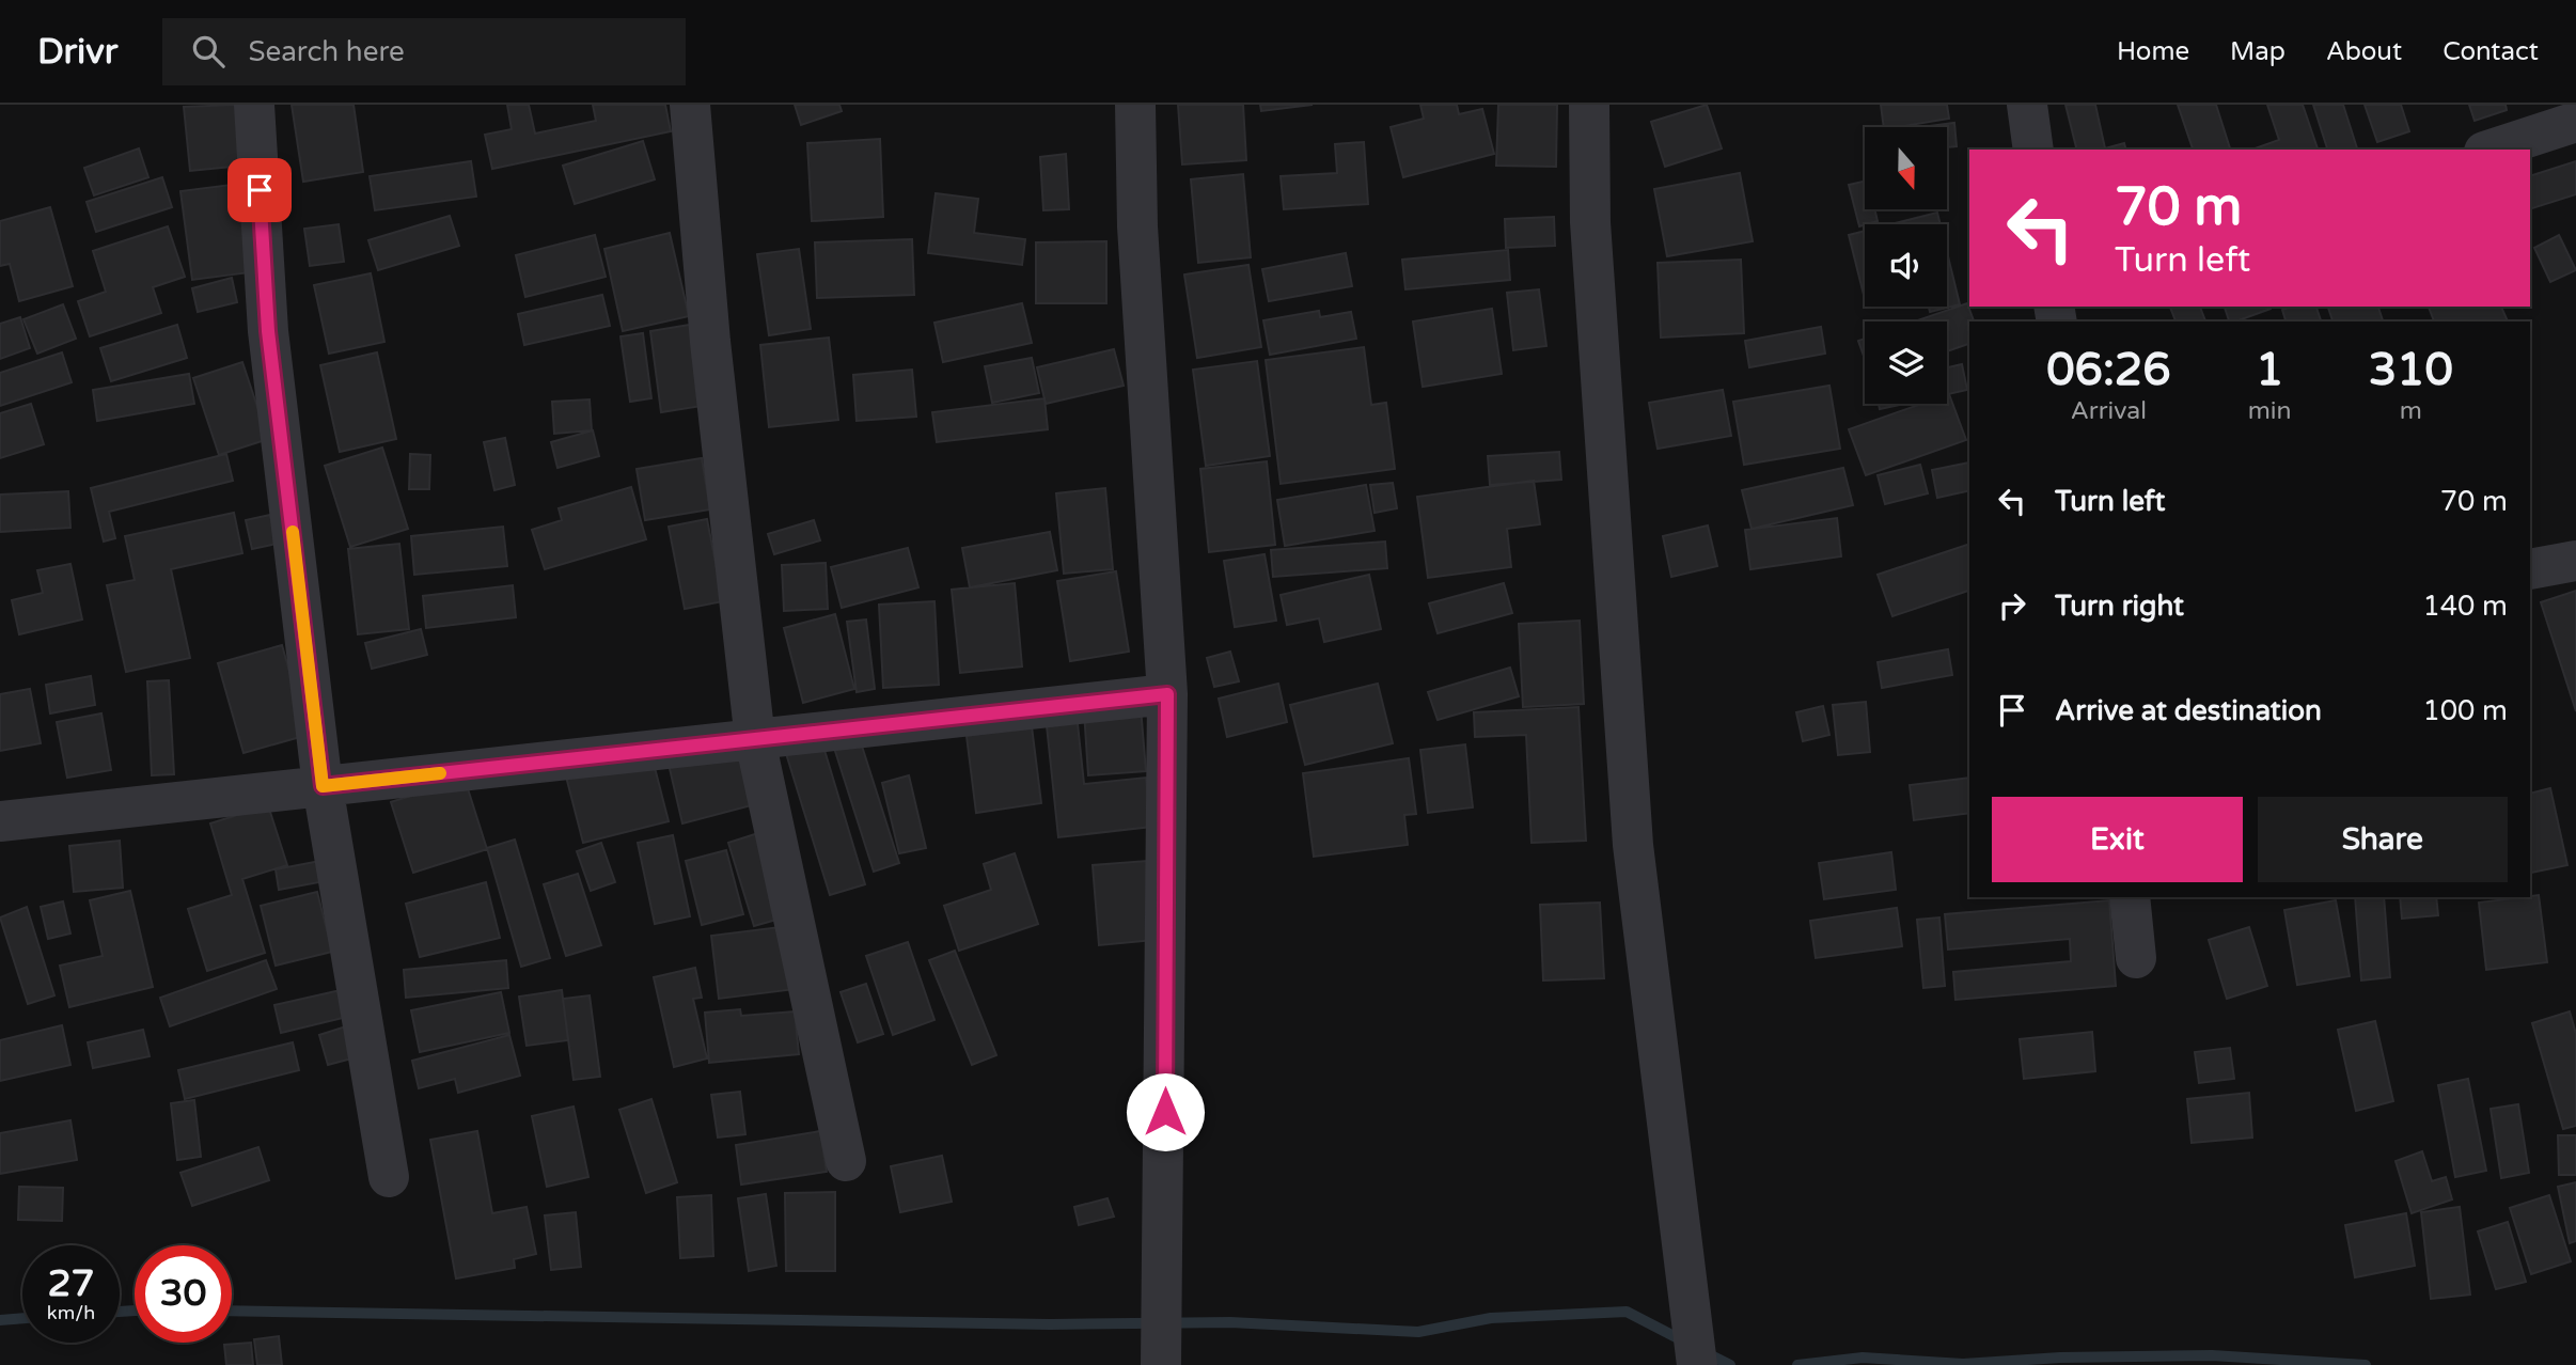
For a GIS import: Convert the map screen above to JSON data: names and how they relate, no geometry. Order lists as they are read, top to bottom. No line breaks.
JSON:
{"north":"bottom","page":{"header":"Drivr","search":"Search here","nav":["Home","Map","About","Contact"],"turn":["70 m","Turn left"],"eta":["06:26","Arrival","1","min","310","m"],"list":[{"name":"Turn left","value":"70 m"},{"name":"Turn right","value":"140 m"},{"name":"Arrive at destination","value":"100 m"}],"buttons":["Exit","Share"],"speed":"27 km/h","limit":"30"}}
